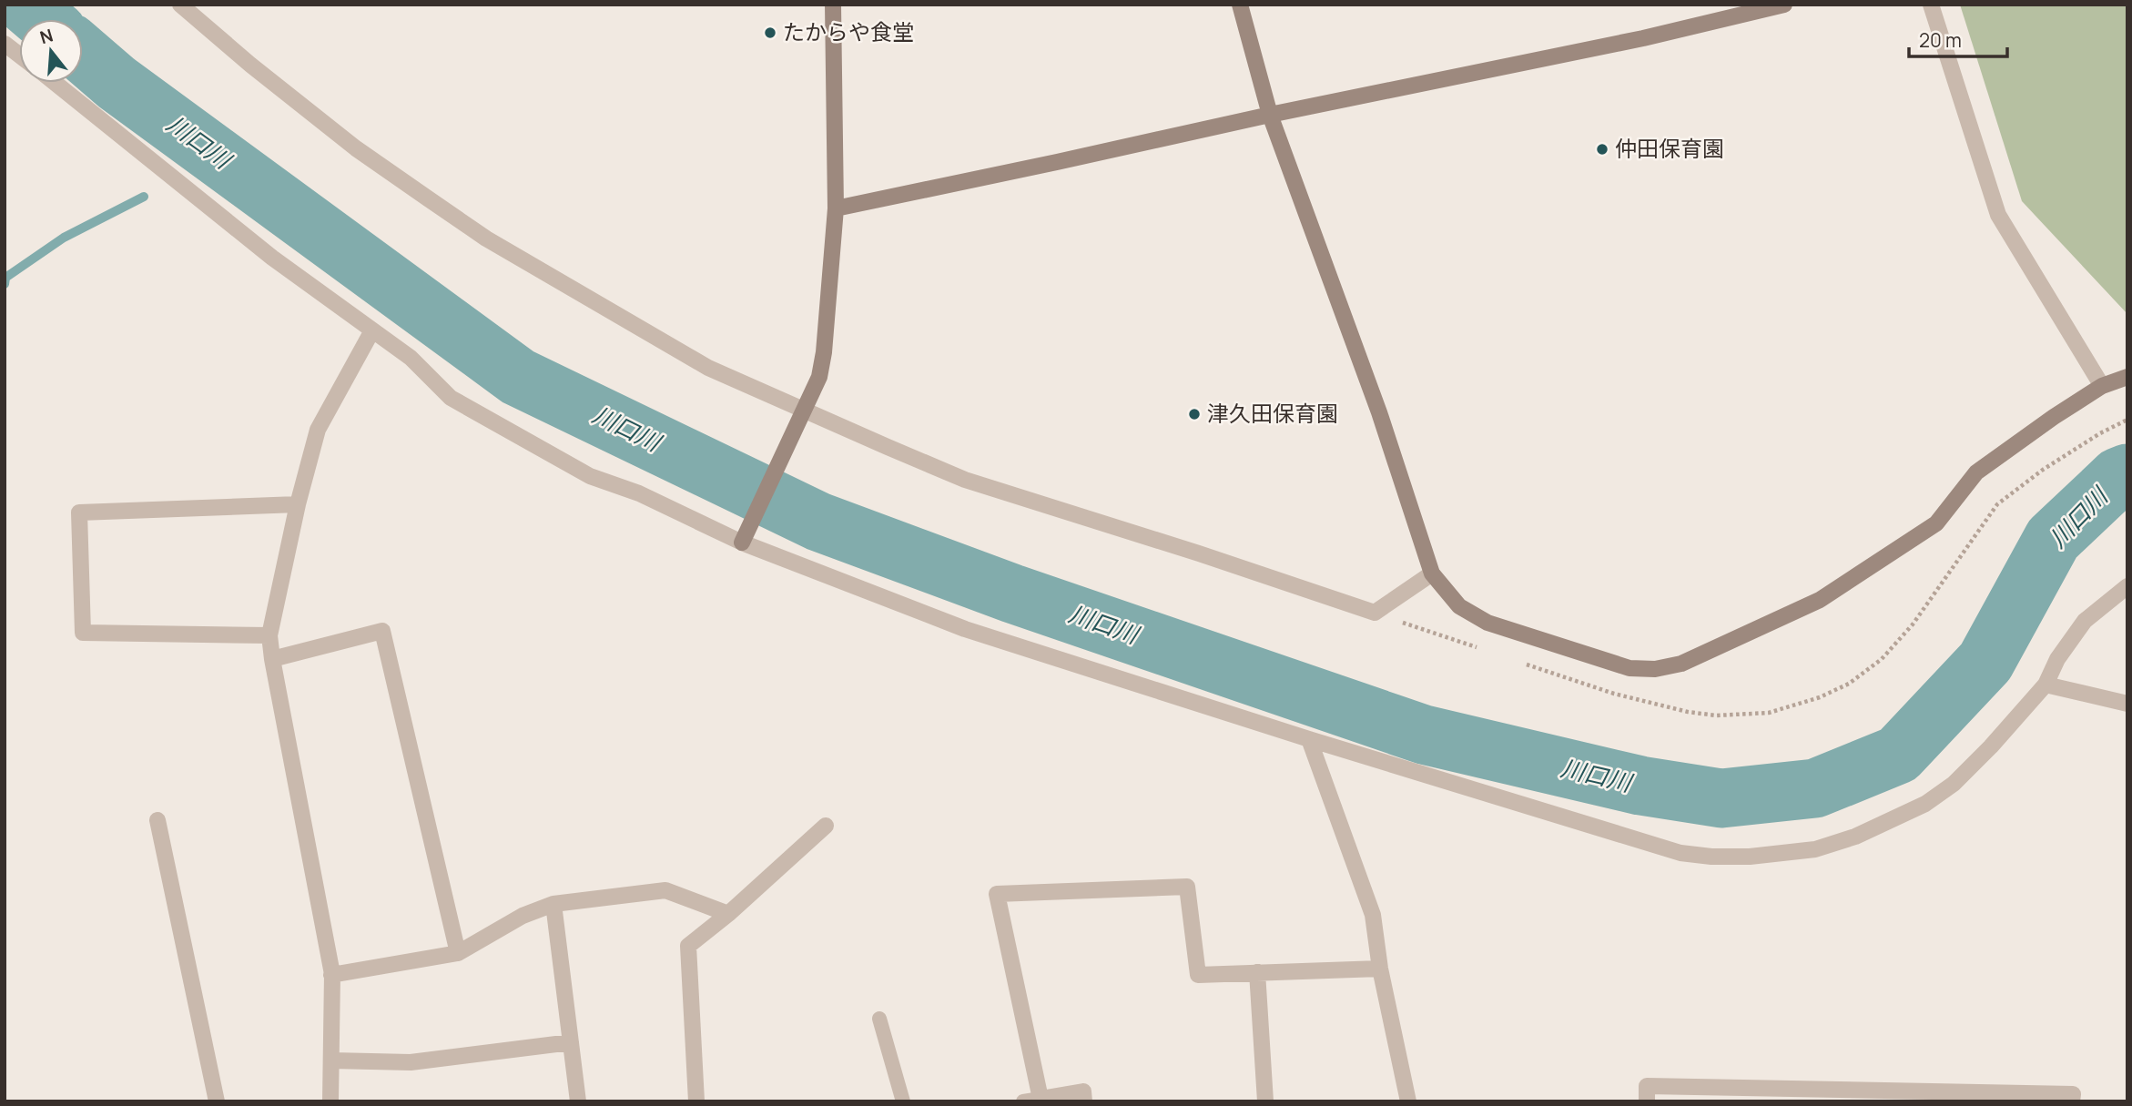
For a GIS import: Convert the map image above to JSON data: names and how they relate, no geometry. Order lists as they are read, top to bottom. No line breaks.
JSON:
{"water":["川口川"],"places":["たからや食堂","仲田保育園","津久田保育園"],"scale_bar":"20 m","north":"top"}
